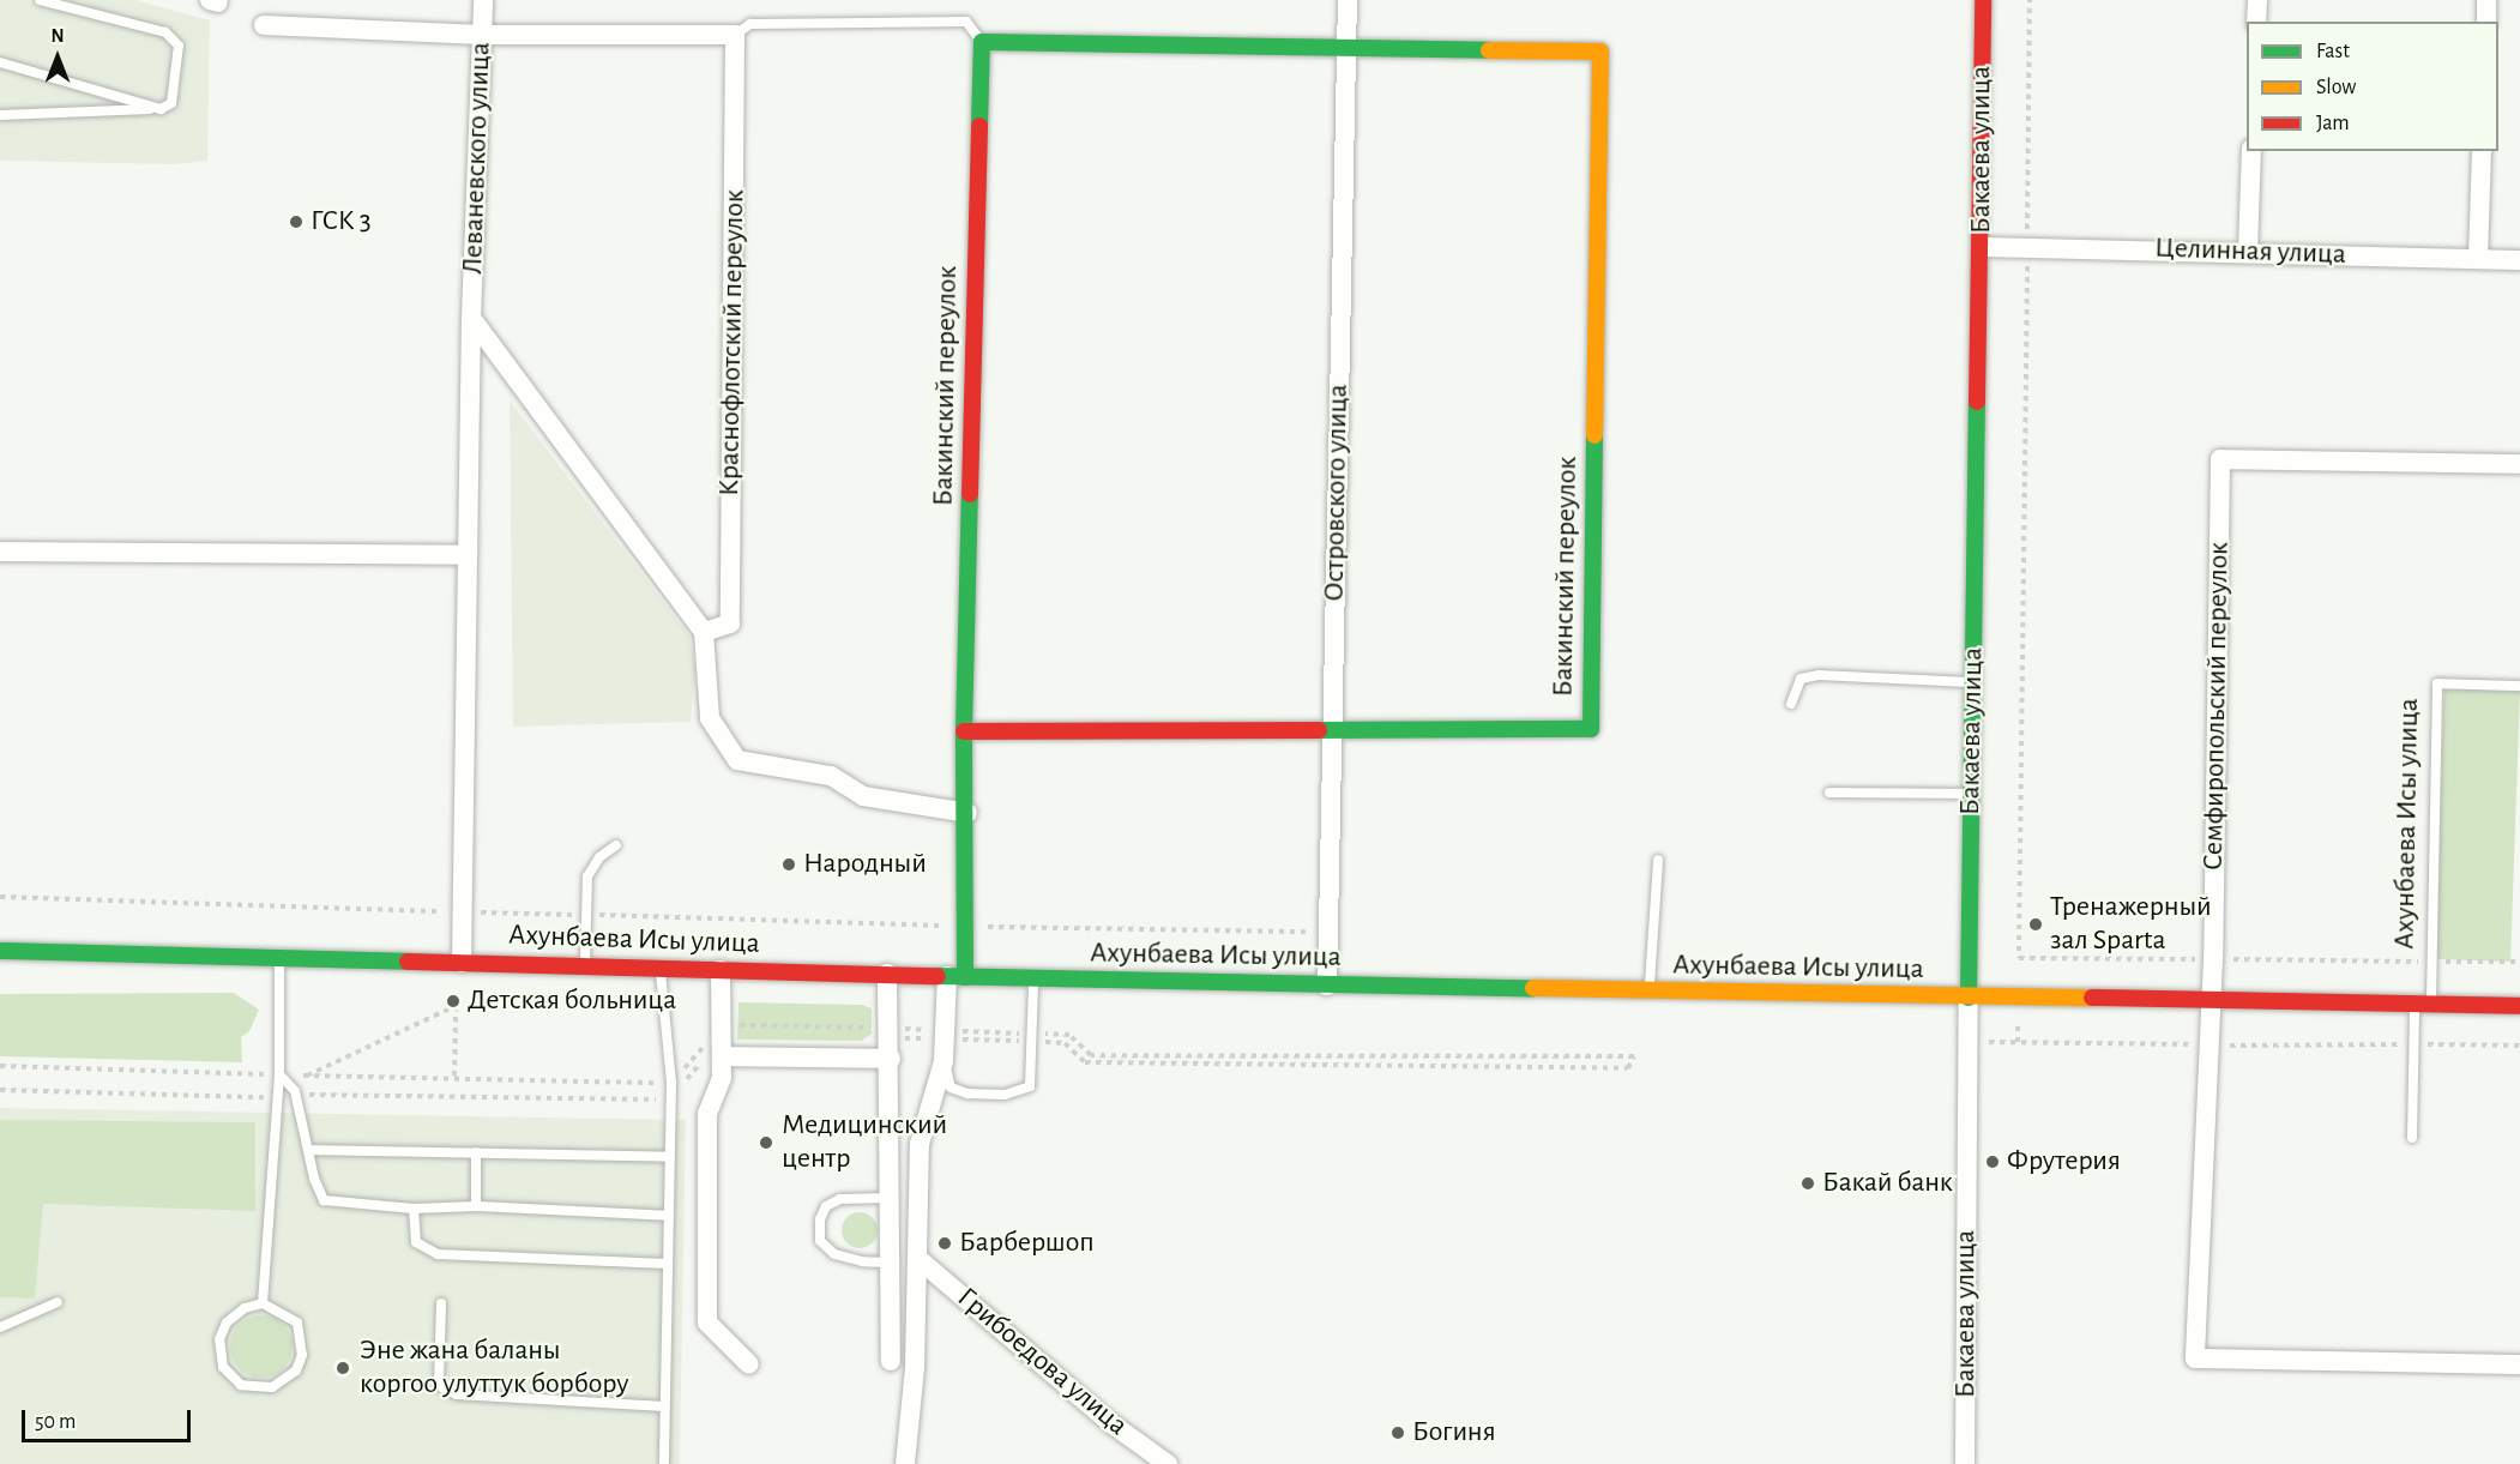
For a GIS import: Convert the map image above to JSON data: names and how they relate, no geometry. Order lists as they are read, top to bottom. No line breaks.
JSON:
{"streets":{"main road":["Бакаева улица","Бакинский переулок","Ахунбаева Исы улица"],"street":["Леваневского улица","Целинная улица","Краснофлотский переулок","Островского улица","Семфиропольский переулок","Грибоедова улица"]},"crossings":[["Бакаева улица","Целинная улица"],["Бакаева улица","Ахунбаева Исы улица"],["Леваневского улица","Ахунбаева Исы улица"],["Бакинский переулок","Островского улица"],["Бакинский переулок","Ахунбаева Исы улица"],["Островского улица","Ахунбаева Исы улица"],["Семфиропольский переулок","Ахунбаева Исы улица"]],"places":["ГСК 3","Народный","Тренажерный зал Sparta","Детская больница","Медицинский центр","Фрутерия","Бакай банк","Барбершоп","Эне жана баланы коргоо улуттук борбору","Богиня"],"legend":["Fast","Slow","Jam"],"scale_bar":"50 m","north":"top"}
